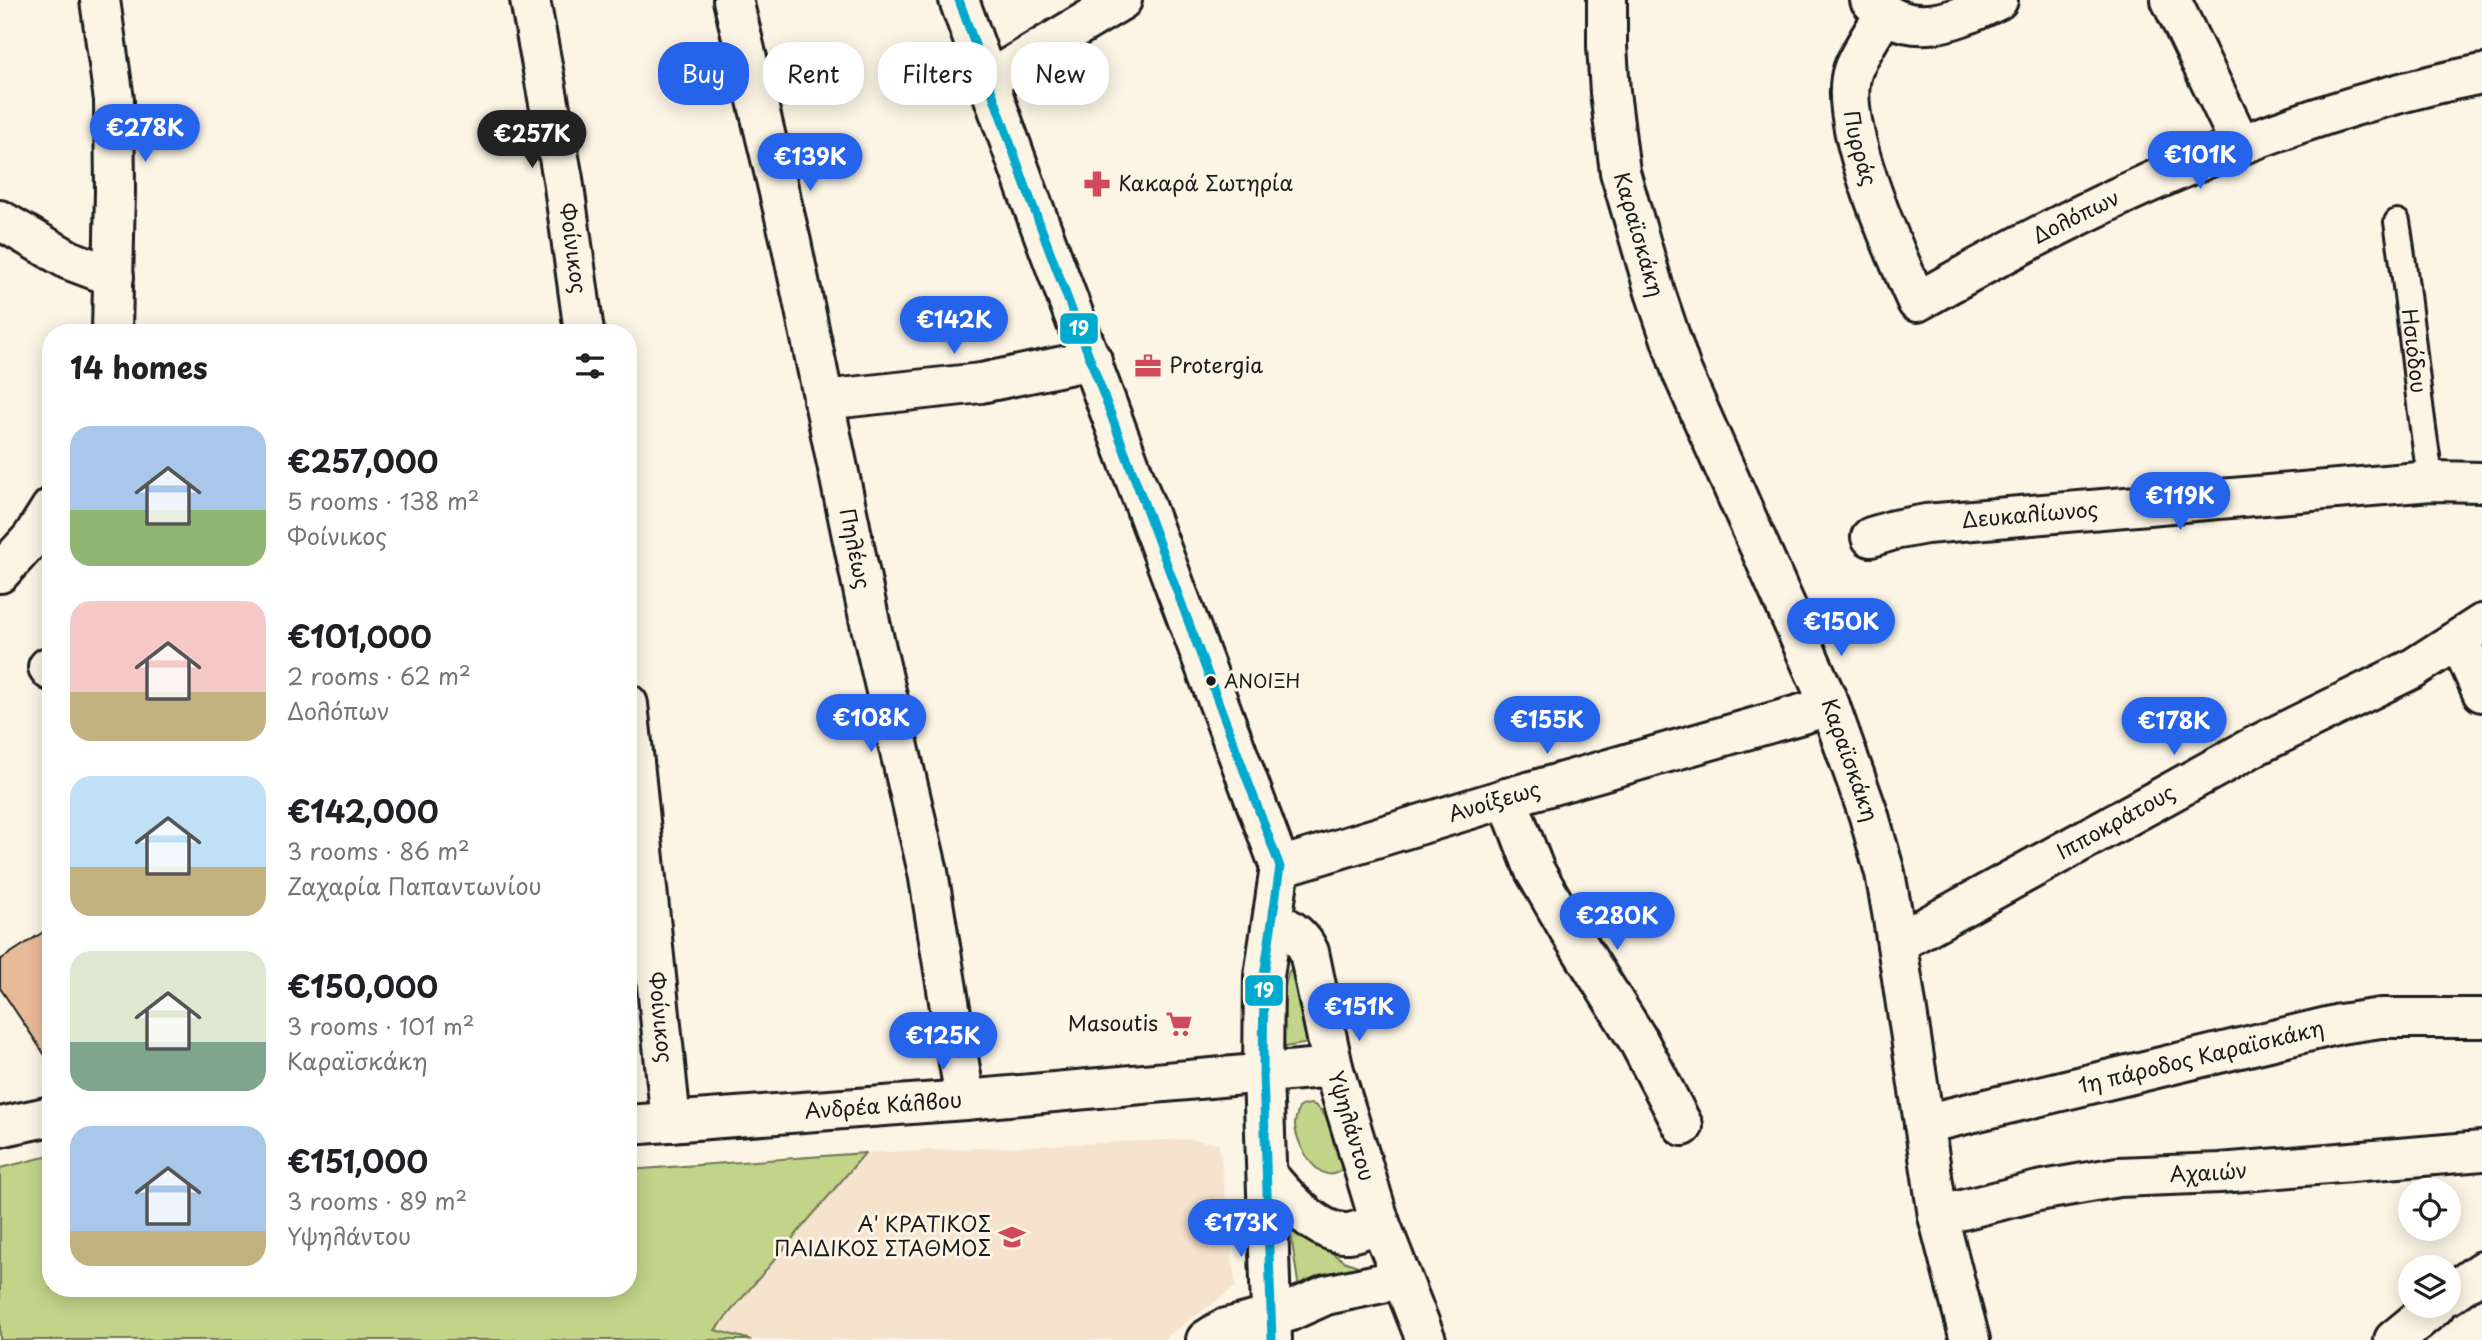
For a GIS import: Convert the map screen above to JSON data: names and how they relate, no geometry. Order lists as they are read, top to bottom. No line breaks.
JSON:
{"streets":{"street":["Πυρράς","Δολόπων","Καραϊσκάκη","Φοίνικος","Δευκαλίωνος","Πηλέως","Ανοίξεως","Ιπποκράτους","1η πάροδος Καραϊσκάκη","Ανδρέα Κάλβου","Υψηλάντου","Αχαιών"],"lane":["Ησιόδου"]},"crossings":[["Πυρράς","Δολόπων"],["Καραϊσκάκη","Ανοίξεως"],["Καραϊσκάκη","Ιπποκράτους"],["Καραϊσκάκη","1η πάροδος Καραϊσκάκη"],["Καραϊσκάκη","Αχαιών"],["Φοίνικος","Ανδρέα Κάλβου"],["Ησιόδου","Δευκαλίωνος"],["Πηλέως","Ανδρέα Κάλβου"],["Ανδρέα Κάλβου","Υψηλάντου"]],"places":{"pharmacy":["Κακαρά Σωτηρία"],"office":["Protergia"],"other":["ΑΝΟΙΞΗ"],"supermarket":["Masoutis"],"school or university":["Α' ΚΡΑΤΙΚΟΣ ΠΑΙΔΙΚΟΣ ΣΤΑΘΜΟΣ"]},"lines":["transit line 19"],"page":{"chip":["Buy","Rent","Filters","New"],"price":["€278K","€257K","€101K","€139K","€142K","€119K","€150K","€108K","€155K","€178K","€280K","€151K","€125K","€173K"],"heading":"14 homes","list":[{"name":"€257,000","note":"5 rooms · 138 m² · Φοίνικος"},{"name":"€101,000","note":"2 rooms · 62 m² · Δολόπων"},{"name":"€142,000","note":"3 rooms · 86 m² · Ζαχαρία Παπαντωνίου"},{"name":"€150,000","note":"3 rooms · 101 m² · Καραϊσκάκη"},{"name":"€151,000","note":"3 rooms · 89 m² · Υψηλάντου"}]}}
